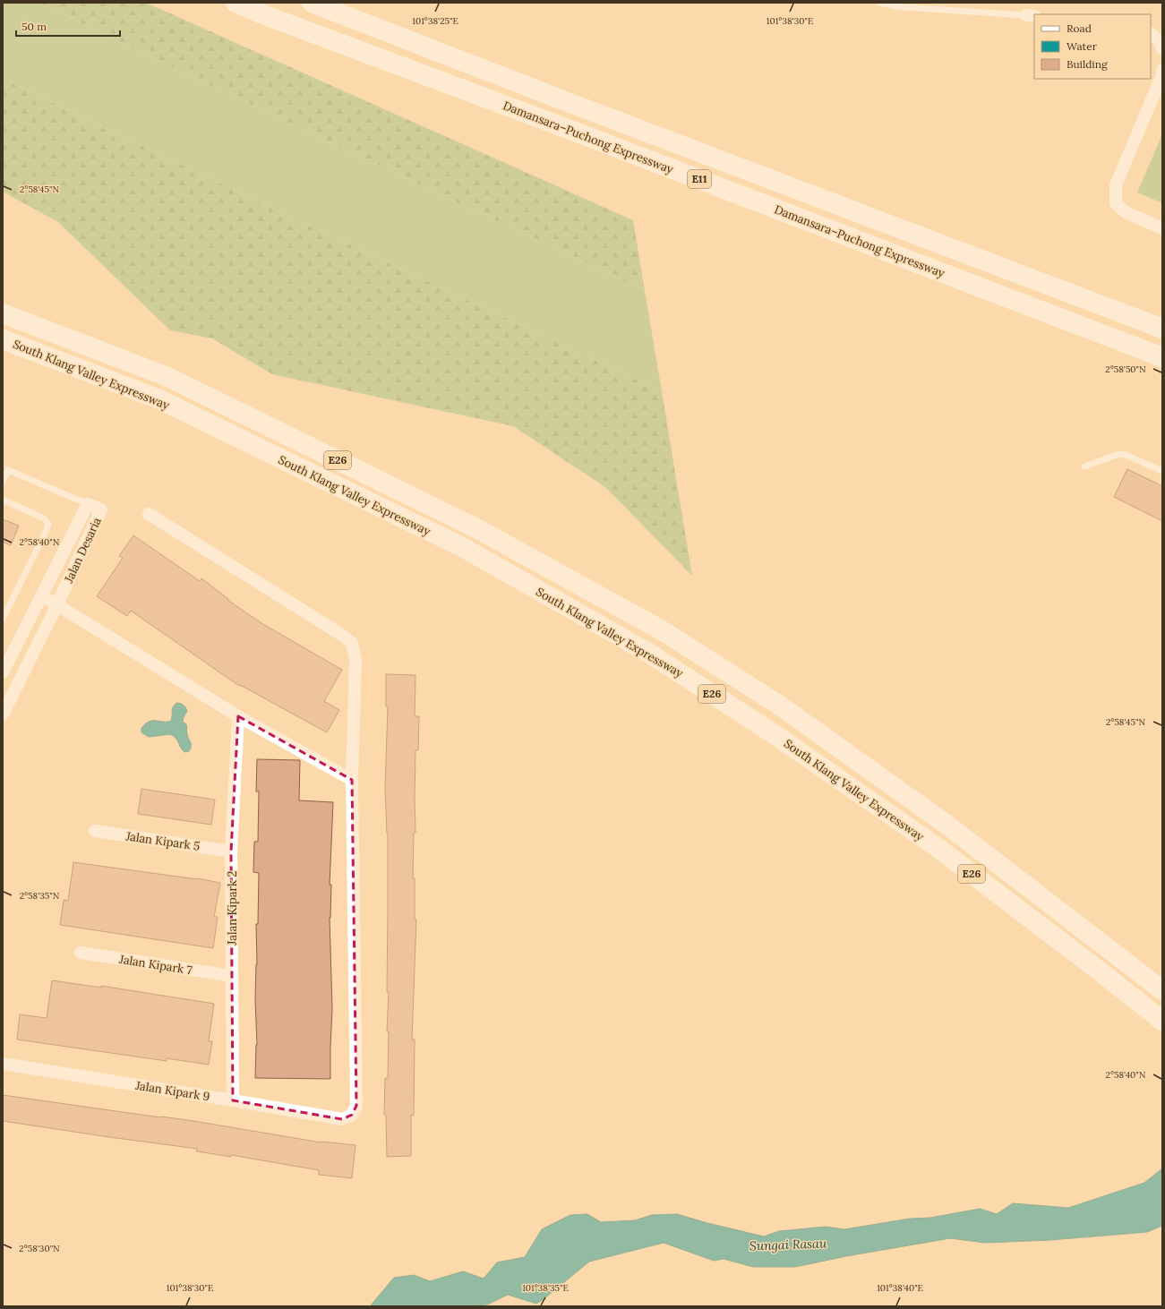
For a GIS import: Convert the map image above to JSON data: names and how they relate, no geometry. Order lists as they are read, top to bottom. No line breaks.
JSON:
{"streets":{"highway":["Damansara–Puchong Expressway","E11","South Klang Valley Expressway","E26"],"street":["Jalan Desaria","Jalan Kipark 5","Jalan Kipark 2","Jalan Kipark 7","Jalan Kipark 9"]},"crossings":[["Jalan Kipark 5","Jalan Kipark 2"],["Jalan Kipark 2","Jalan Kipark 7"],["Jalan Kipark 2","Jalan Kipark 9"]],"water":["Sungai Rasau"],"legend":["Road","Water","Building"],"scale_bar":"50 m","coordinates":["101°38'25\"E","101°38'30\"E","2°58'45\"N","2°58'50\"N","2°58'40\"N","2°58'35\"N","2°58'30\"N","101°38'35\"E","101°38'40\"E"]}
